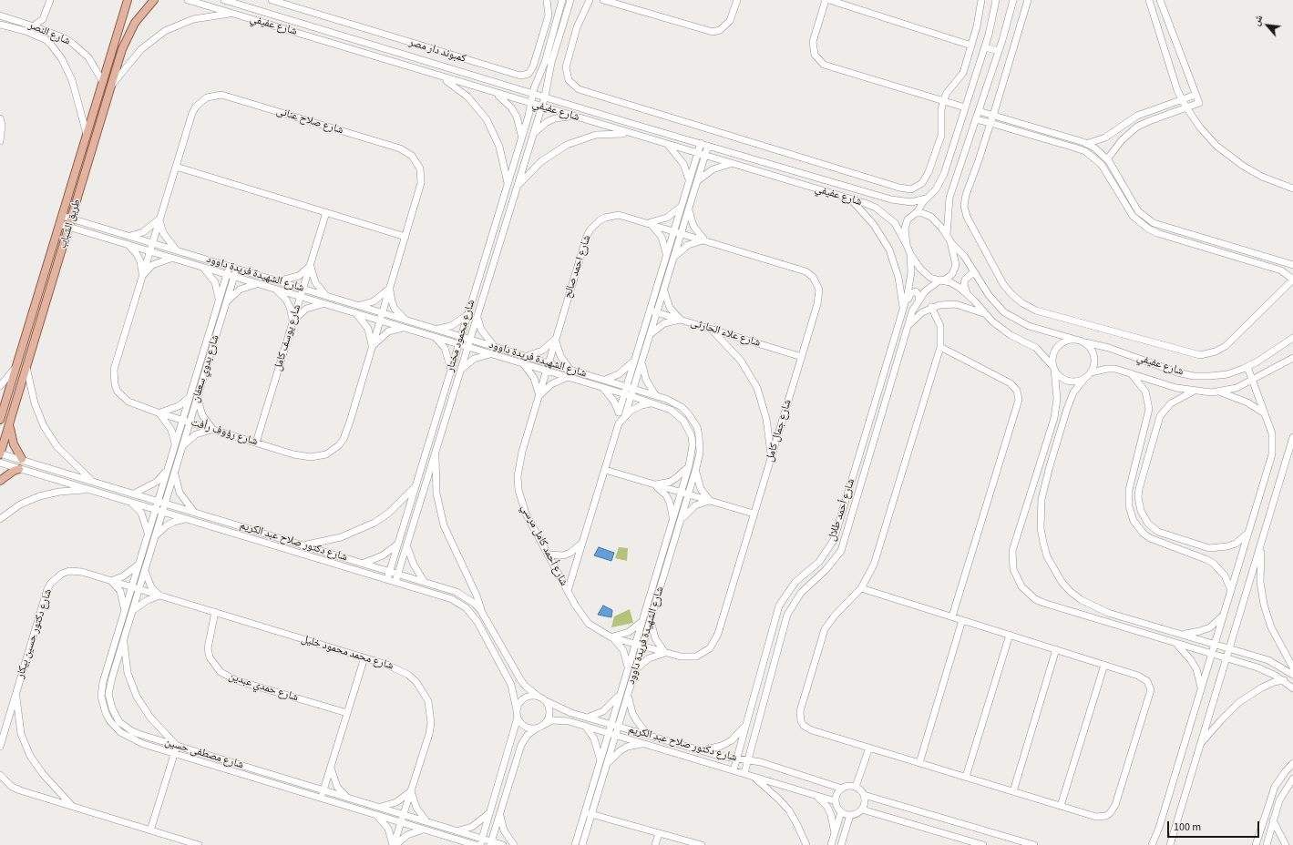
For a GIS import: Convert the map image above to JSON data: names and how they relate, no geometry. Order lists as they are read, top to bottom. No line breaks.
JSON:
{"streets":{"main road":["طريق الشباب"],"street":["شارع عفيفي","شارع النصر","كمبوند دار مصر","شارع صلاح عنانى","شارع احمد صالح","شارع الشهيدة فريدة داوود","شارع علاء الحارثى","شارع محمود مختار","شارع يوسف كامل","شارع بدوي سعفان","شارع جمال كامل","شارع رؤوف رأفت","شارع أحمد طلال","شارع دكتور صلاح عبد الكريم","شارع أحمد كامل مرسي","شارع دكتور حسين بيكار","شارع محمد محمود خليل","شارع حمدي عبدين","شارع مصطفى حسين"]},"crossings":[["شارع عفيفي","شارع محمود مختار"],["شارع عفيفي","شارع أحمد طلال"],["شارع النصر","طريق الشباب"],["شارع صلاح عنانى","شارع الشهيدة فريدة داوود"],["شارع صلاح عنانى","شارع يوسف كامل"],["شارع صلاح عنانى","شارع رؤوف رأفت"],["طريق الشباب","شارع الشهيدة فريدة داوود"],["طريق الشباب","شارع دكتور صلاح عبد الكريم"],["شارع احمد صالح","شارع الشهيدة فريدة داوود"],["شارع احمد صالح","شارع جمال كامل"],["شارع احمد صالح","شارع أحمد كامل مرسي"],["شارع الشهيدة فريدة داوود","شارع محمود مختار"],["شارع الشهيدة فريدة داوود","شارع يوسف كامل"],["شارع الشهيدة فريدة داوود","شارع بدوي سعفان"],["شارع الشهيدة فريدة داوود","شارع جمال كامل"],["شارع الشهيدة فريدة داوود","شارع رؤوف رأفت"],["شارع الشهيدة فريدة داوود","شارع دكتور صلاح عبد الكريم"],["شارع الشهيدة فريدة داوود","شارع أحمد كامل مرسي"],["شارع علاء الحارثى","شارع جمال كامل"],["شارع محمود مختار","شارع دكتور صلاح عبد الكريم"],["شارع يوسف كامل","شارع رؤوف رأفت"],["شارع بدوي سعفان","شارع رؤوف رأفت"],["شارع بدوي سعفان","شارع دكتور صلاح عبد الكريم"],["شارع بدوي سعفان","شارع مصطفى حسين"],["شارع جمال كامل","شارع أحمد كامل مرسي"],["شارع أحمد طلال","شارع دكتور صلاح عبد الكريم"],["شارع دكتور صلاح عبد الكريم","شارع مصطفى حسين"],["شارع دكتور حسين بيكار","شارع محمد محمود خليل"],["شارع دكتور حسين بيكار","شارع مصطفى حسين"],["شارع محمد محمود خليل","شارع حمدي عبدين"],["شارع محمد محمود خليل","شارع مصطفى حسين"]],"scale_bar":"100 m","north":"top left"}
